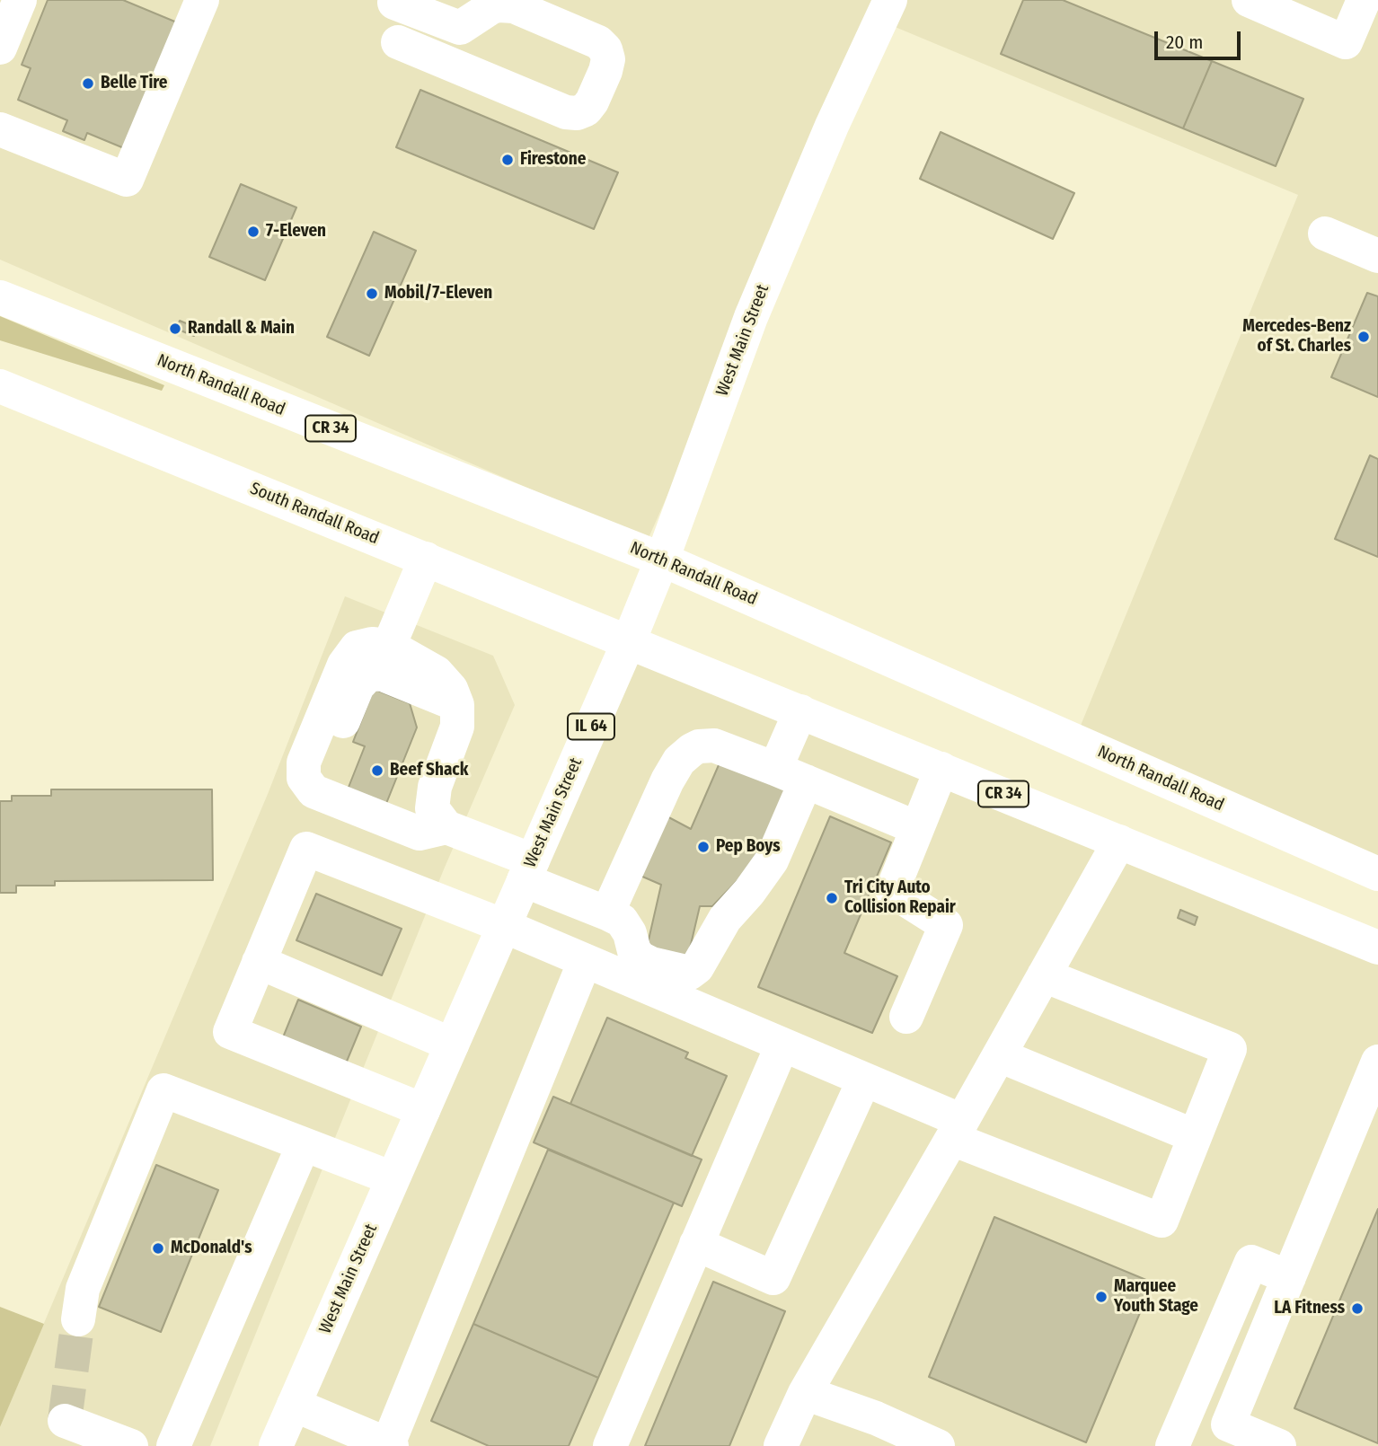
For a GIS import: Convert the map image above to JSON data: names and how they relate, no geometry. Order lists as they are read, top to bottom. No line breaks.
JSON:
{"streets":{"main road":["West Main Street","North Randall Road","CR 34","South Randall Road","IL 64"]},"crossings":[["West Main Street","North Randall Road"],["West Main Street","CR 34"],["West Main Street","South Randall Road"],["CR 34","South Randall Road"]],"places":["Belle Tire","Firestone","7-Eleven","Mobil/7-Eleven","Randall & Main","Mercedes-Benz of St. Charles","Beef Shack","Pep Boys","Tri City Auto Collision Repair","McDonald's","Marquee Youth Stage","LA Fitness"],"scale_bar":"20 m"}
